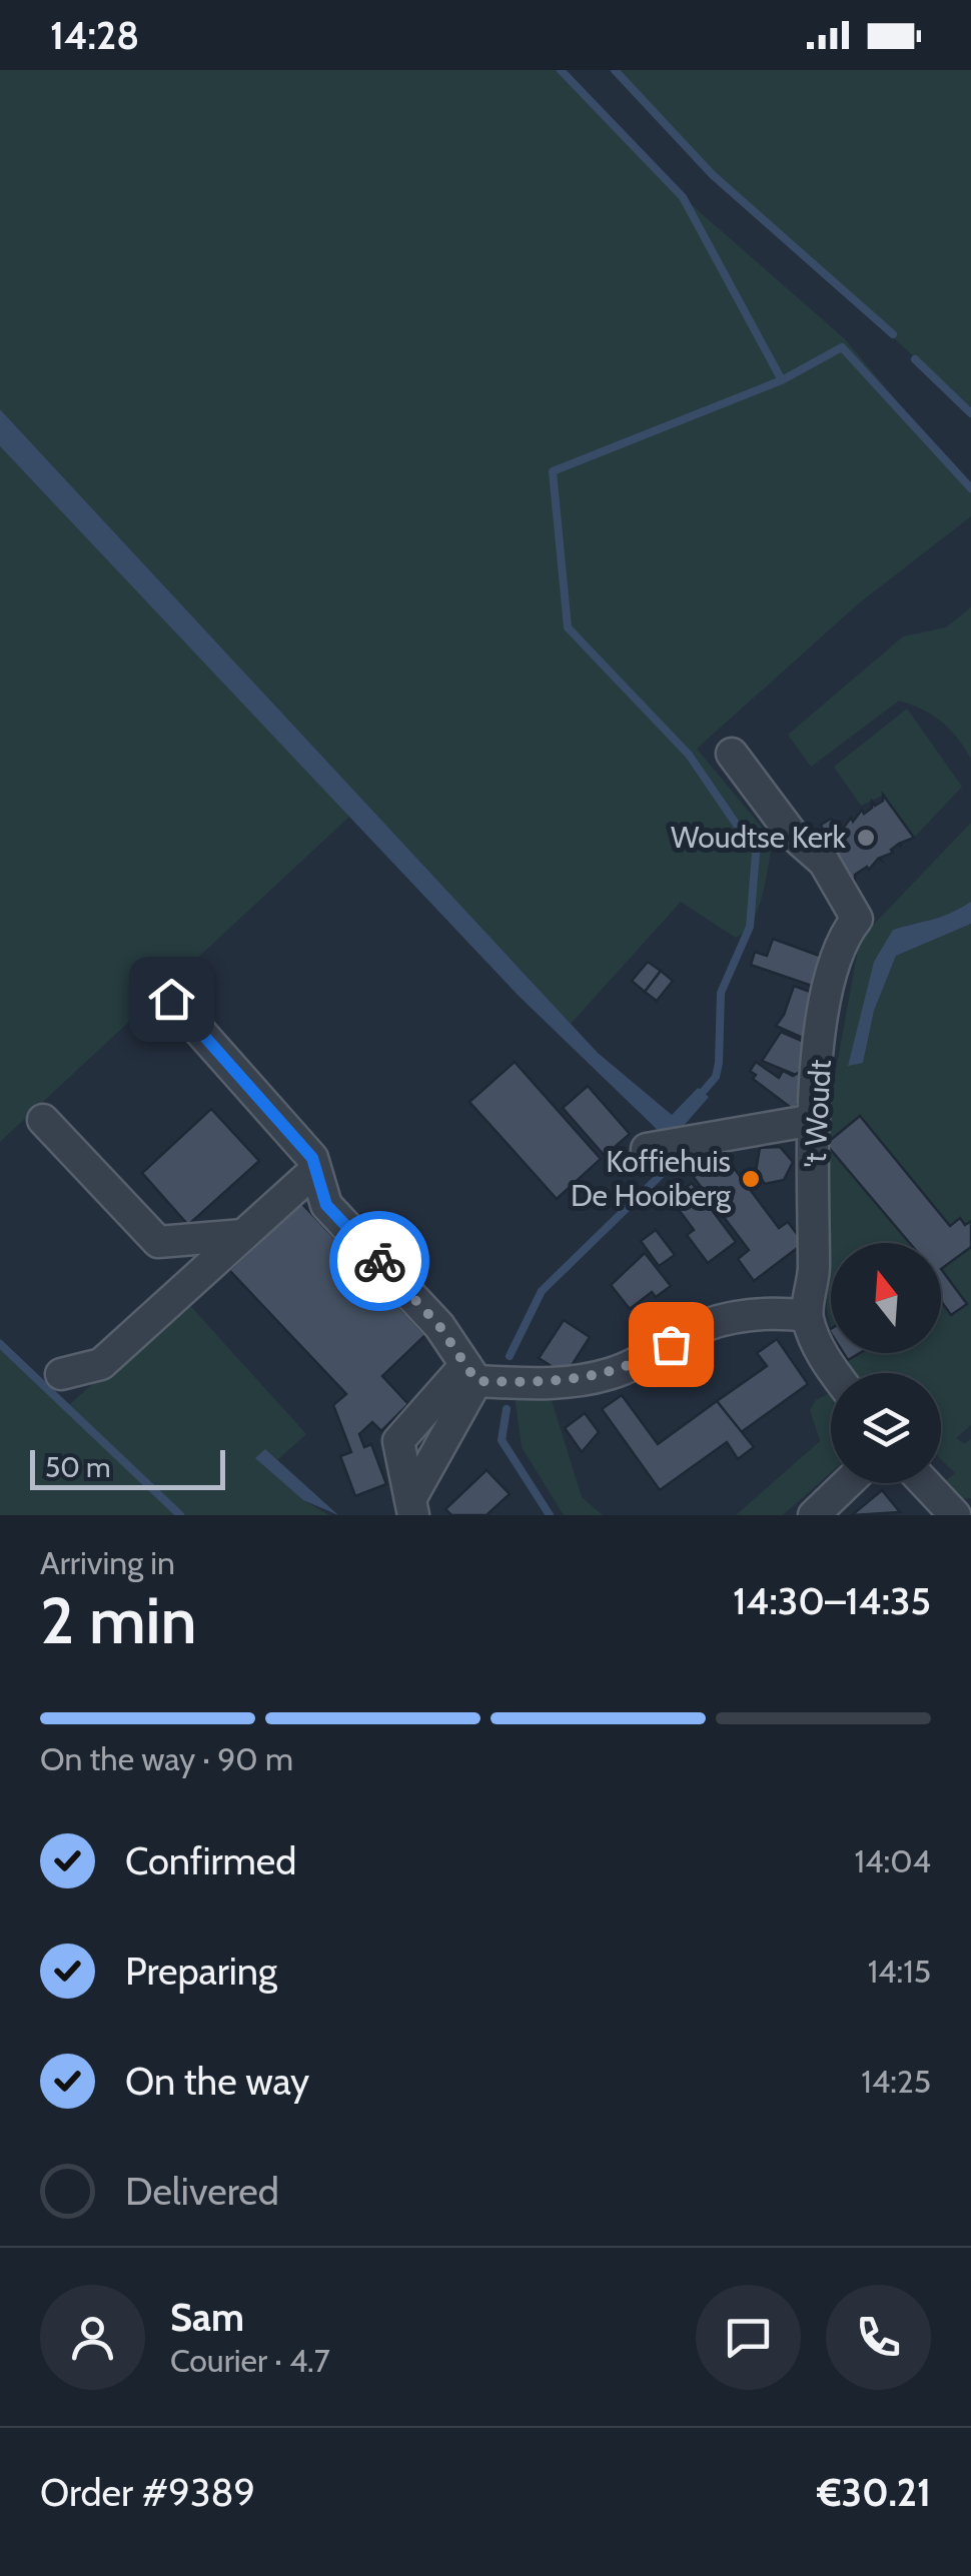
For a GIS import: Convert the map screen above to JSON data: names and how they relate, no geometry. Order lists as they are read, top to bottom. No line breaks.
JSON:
{"streets":{"street":["'t Woudt"]},"places":["Woudtse Kerk","Koffiehuis De Hooiberg"],"scale_bar":"50 m","north":"top","page":{"status":"14:28","scale":"50 m","heading":["2 min","Arriving in","14:30–14:35"],"panel":["Sam","Courier · 4.7","Order #9389","€30.21"],"bar":"On the way · 90 m","list":[["Confirmed","14:04"],["Preparing","14:15"],["On the way","14:25"],"Delivered"]}}
